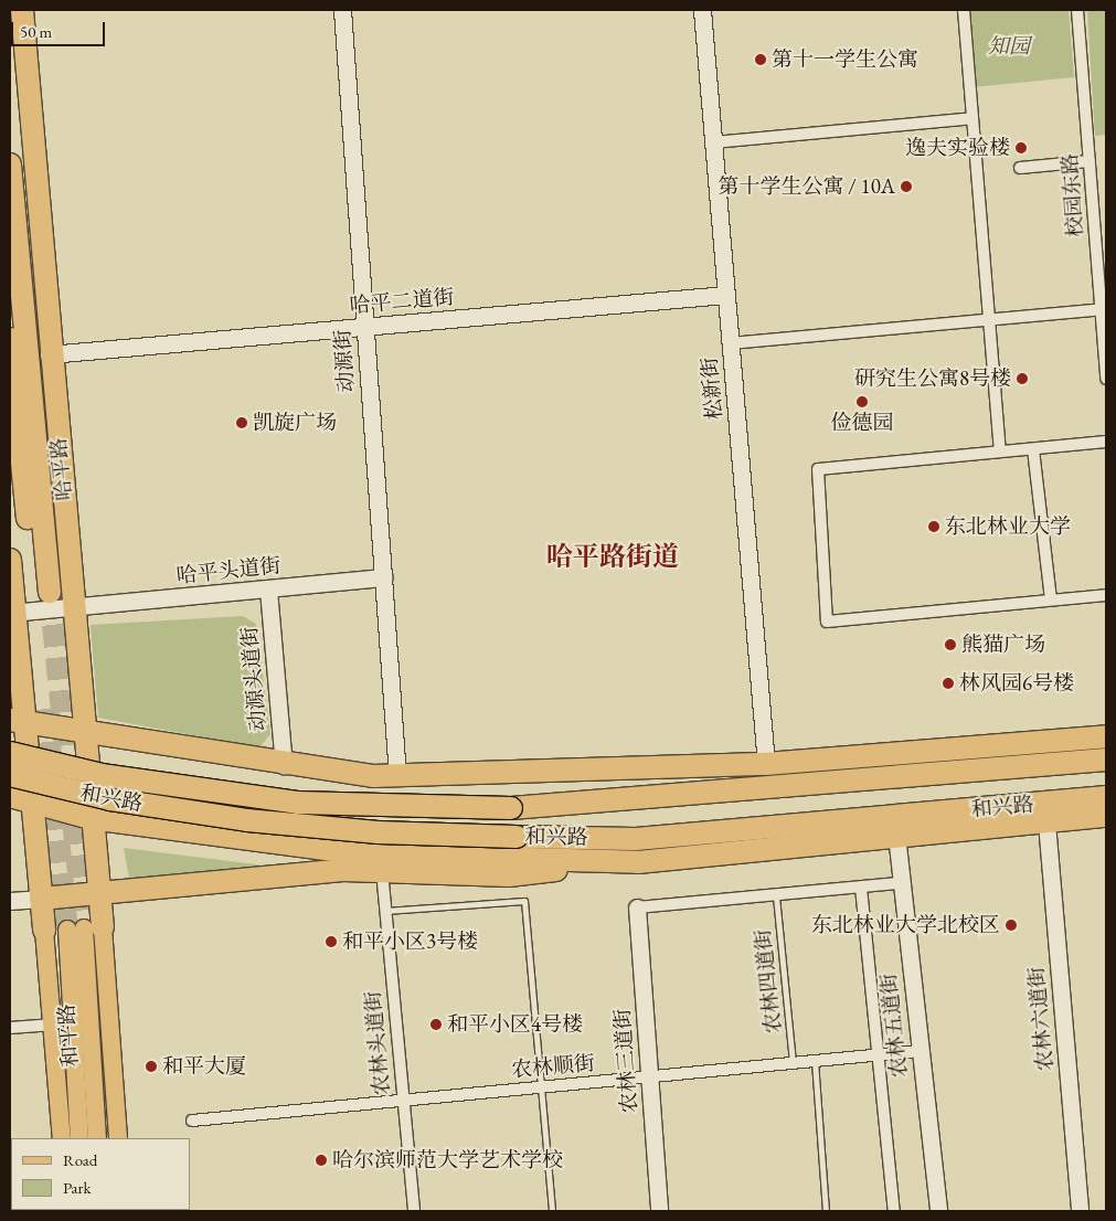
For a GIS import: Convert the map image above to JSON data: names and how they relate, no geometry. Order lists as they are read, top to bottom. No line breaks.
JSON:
{"streets":{"highway":["哈平路","和兴路"],"main road":["和平路"],"street":["校园东路","哈平二道街","动源街","松新街","哈平头道街","动源头道街","农林六道街","农林五道街","农林头道街","农林三道街","农林顺街"],"lane":["农林四道街"]},"crossings":[["哈平二道街","动源街"],["哈平二道街","松新街"],["哈平二道街","哈平路"],["动源街","哈平头道街"],["哈平路","哈平头道街"],["哈平路","和兴路"],["哈平路","和平路"],["哈平头道街","动源头道街"],["和兴路","农林六道街"],["和兴路","农林五道街"],["和兴路","农林头道街"],["农林四道街","农林顺街"],["农林五道街","农林顺街"],["农林头道街","农林顺街"],["农林三道街","农林顺街"]],"districts":["哈平路街道"],"parks":["知园"],"places":["第十一学生公寓","逸夫实验楼","第十学生公寓 / 10A","研究生公寓8号楼","俭德园","凯旋广场","东北林业大学","熊猫广场","林风园6号楼","东北林业大学北校区","和平小区3号楼","和平小区4号楼","和平大厦","哈尔滨师范大学艺术学校"],"legend":["Road","Park"],"scale_bar":"50 m"}
